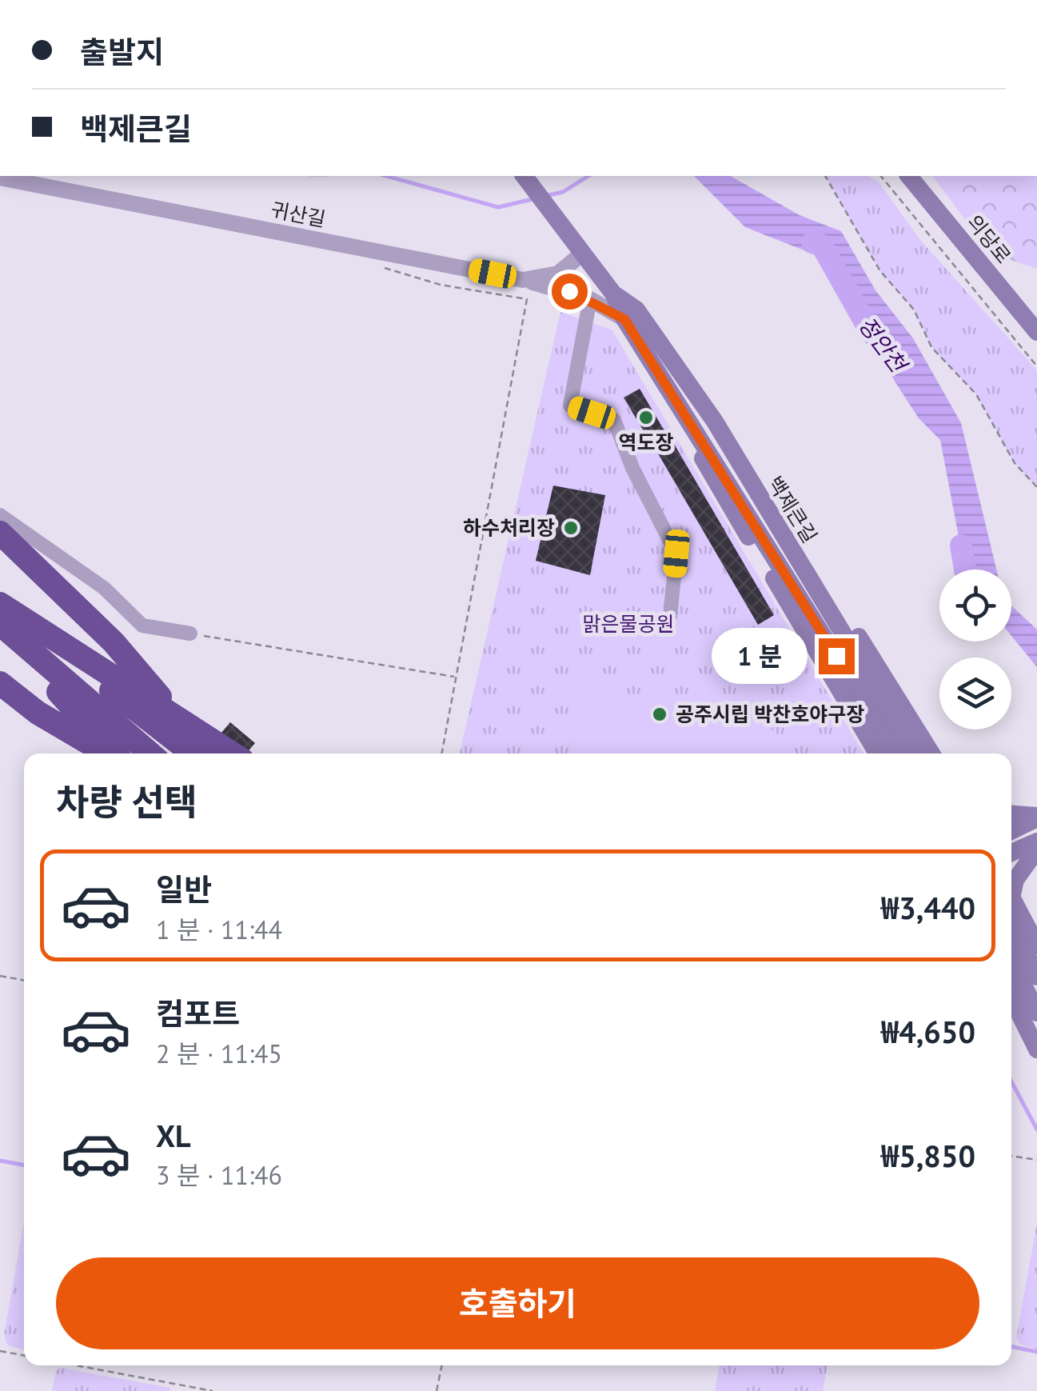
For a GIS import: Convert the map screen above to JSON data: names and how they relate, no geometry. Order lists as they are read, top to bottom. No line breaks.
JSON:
{"streets":{"main road":["의당로","백제큰길"],"street":["귀산길"]},"crossings":[["귀산길","백제큰길"]],"water":["정안천"],"parks":["맑은물공원"],"places":["역도장","하수처리장","공주시립 박찬호야구장"],"page":{"banner":["출발지","백제큰길"],"bubble":"1 분","heading":"차량 선택","list":[{"name":"일반","note":"1 분 · 11:44","value":"₩3,440"},{"name":"컴포트","note":"2 분 · 11:45","value":"₩4,650"},{"name":"XL","note":"3 분 · 11:46","value":"₩5,850"}],"buttons":"호출하기"}}
